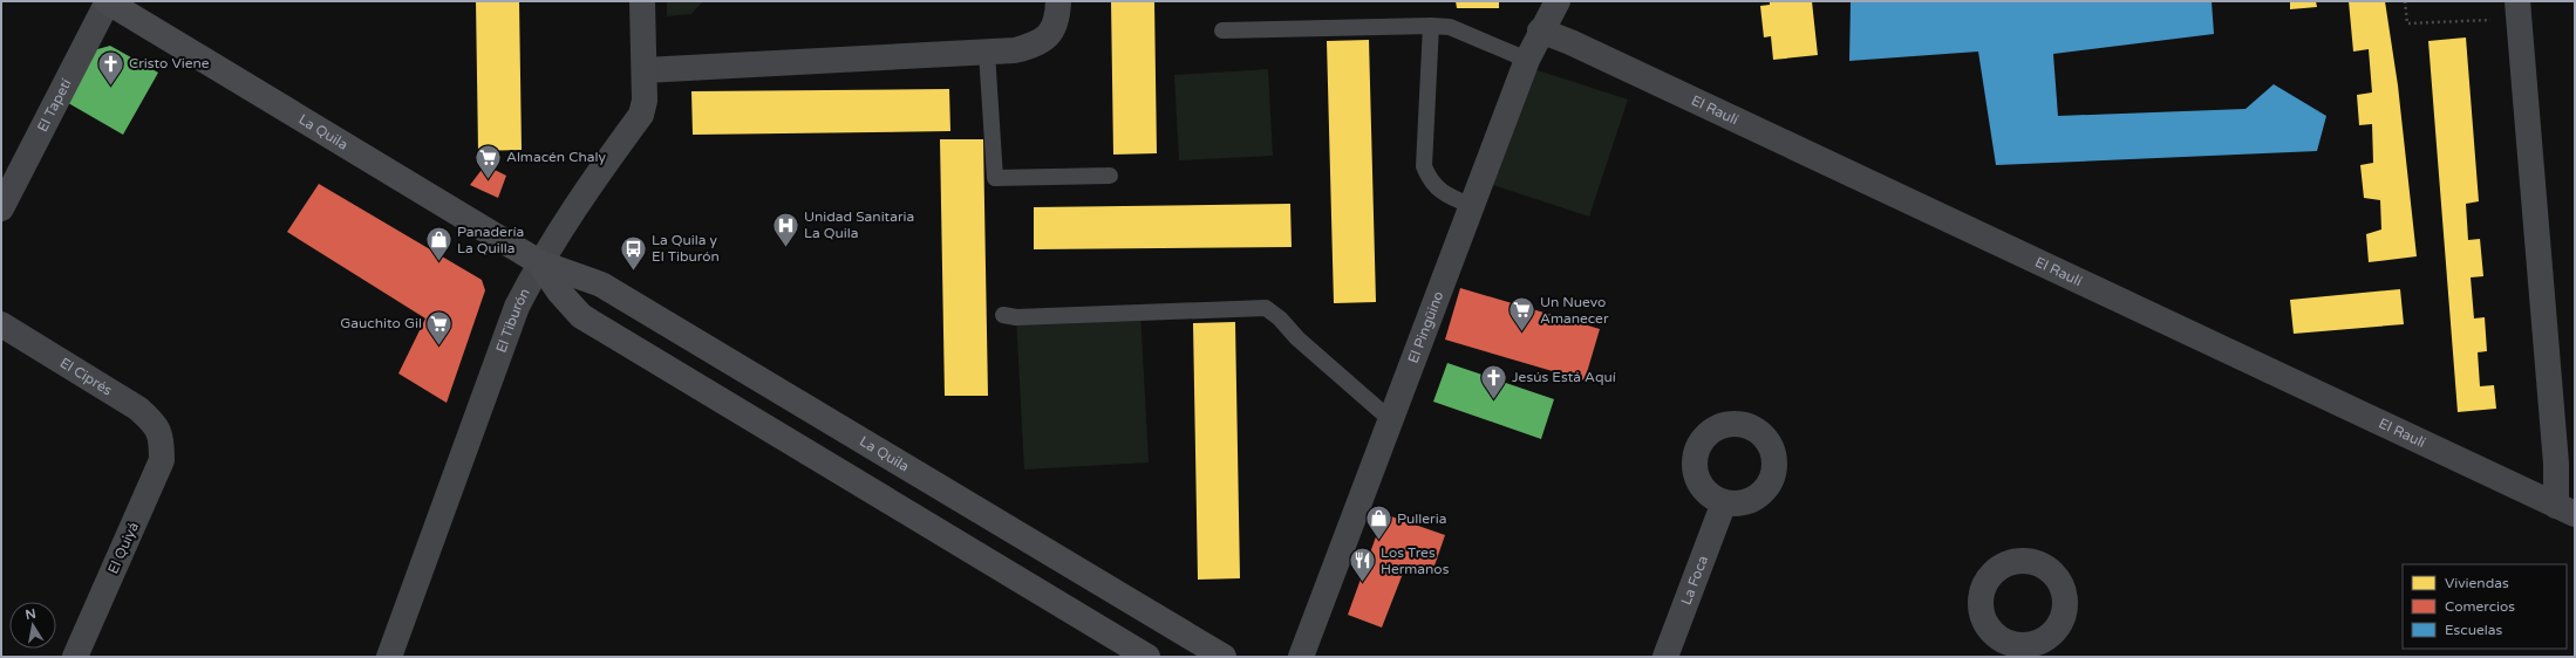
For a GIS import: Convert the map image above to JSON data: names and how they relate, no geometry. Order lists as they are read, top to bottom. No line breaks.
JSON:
{"streets":{"main road":["La Quila"],"street":["El Tapetí","El Raulí","El Tiburón","El Pingüino","El Ciprés","El Quiyá","La Foca"]},"crossings":[["El Tapetí","La Quila"],["El Raulí","El Pingüino"],["La Quila","El Tiburón"],["El Ciprés","El Quiyá"]],"places":{"church":["Cristo Viene","Jesús Está Aquí"],"supermarket":["Almacén Chaly","Un Nuevo Amanecer","Gauchito Gil"],"hospital":["Unidad Sanitaria La Quila"],"shop":["Panadería La Quilla","Pulleria"],"bus stop":["La Quila y El Tiburón"],"restaurant":["Los Tres Hermanos"]},"legend":["Viviendas","Comercios","Escuelas"],"north":"top"}
